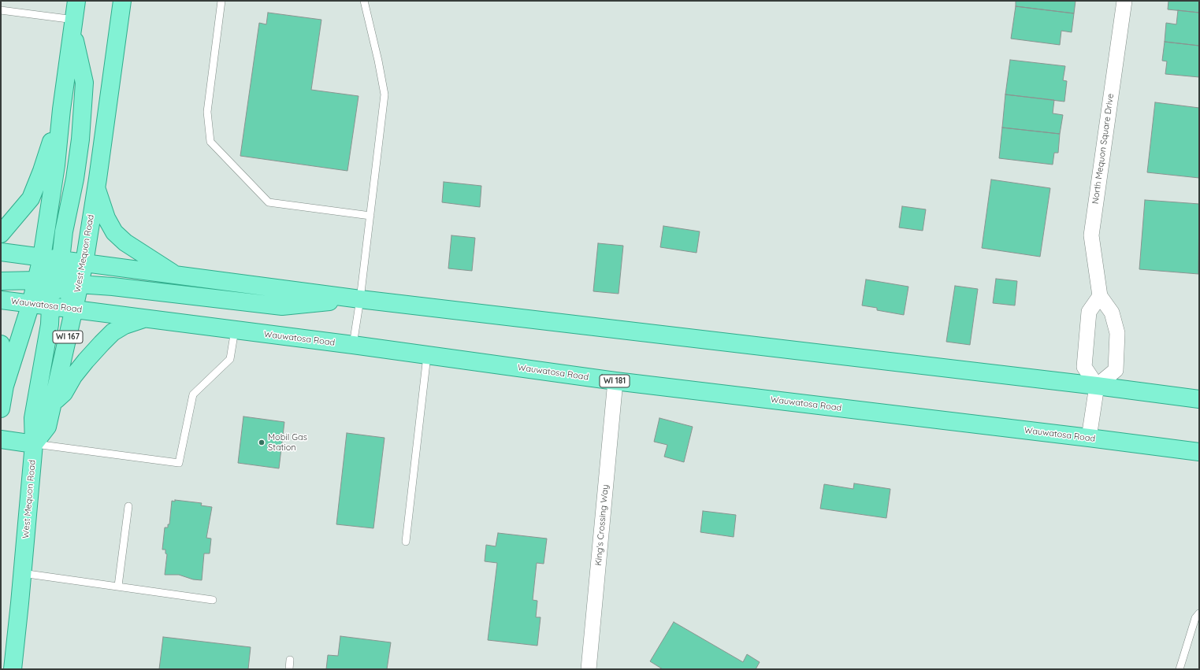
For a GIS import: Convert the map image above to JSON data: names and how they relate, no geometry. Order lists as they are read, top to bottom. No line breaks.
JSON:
{"streets":{"main road":["West Mequon Road","Wauwatosa Road","WI 167","WI 181"],"street":["North Mequon Square Drive","King's Crossing Way"]},"crossings":[["West Mequon Road","Wauwatosa Road"],["Wauwatosa Road","King's Crossing Way"]],"places":["Mobil Gas Station"]}
